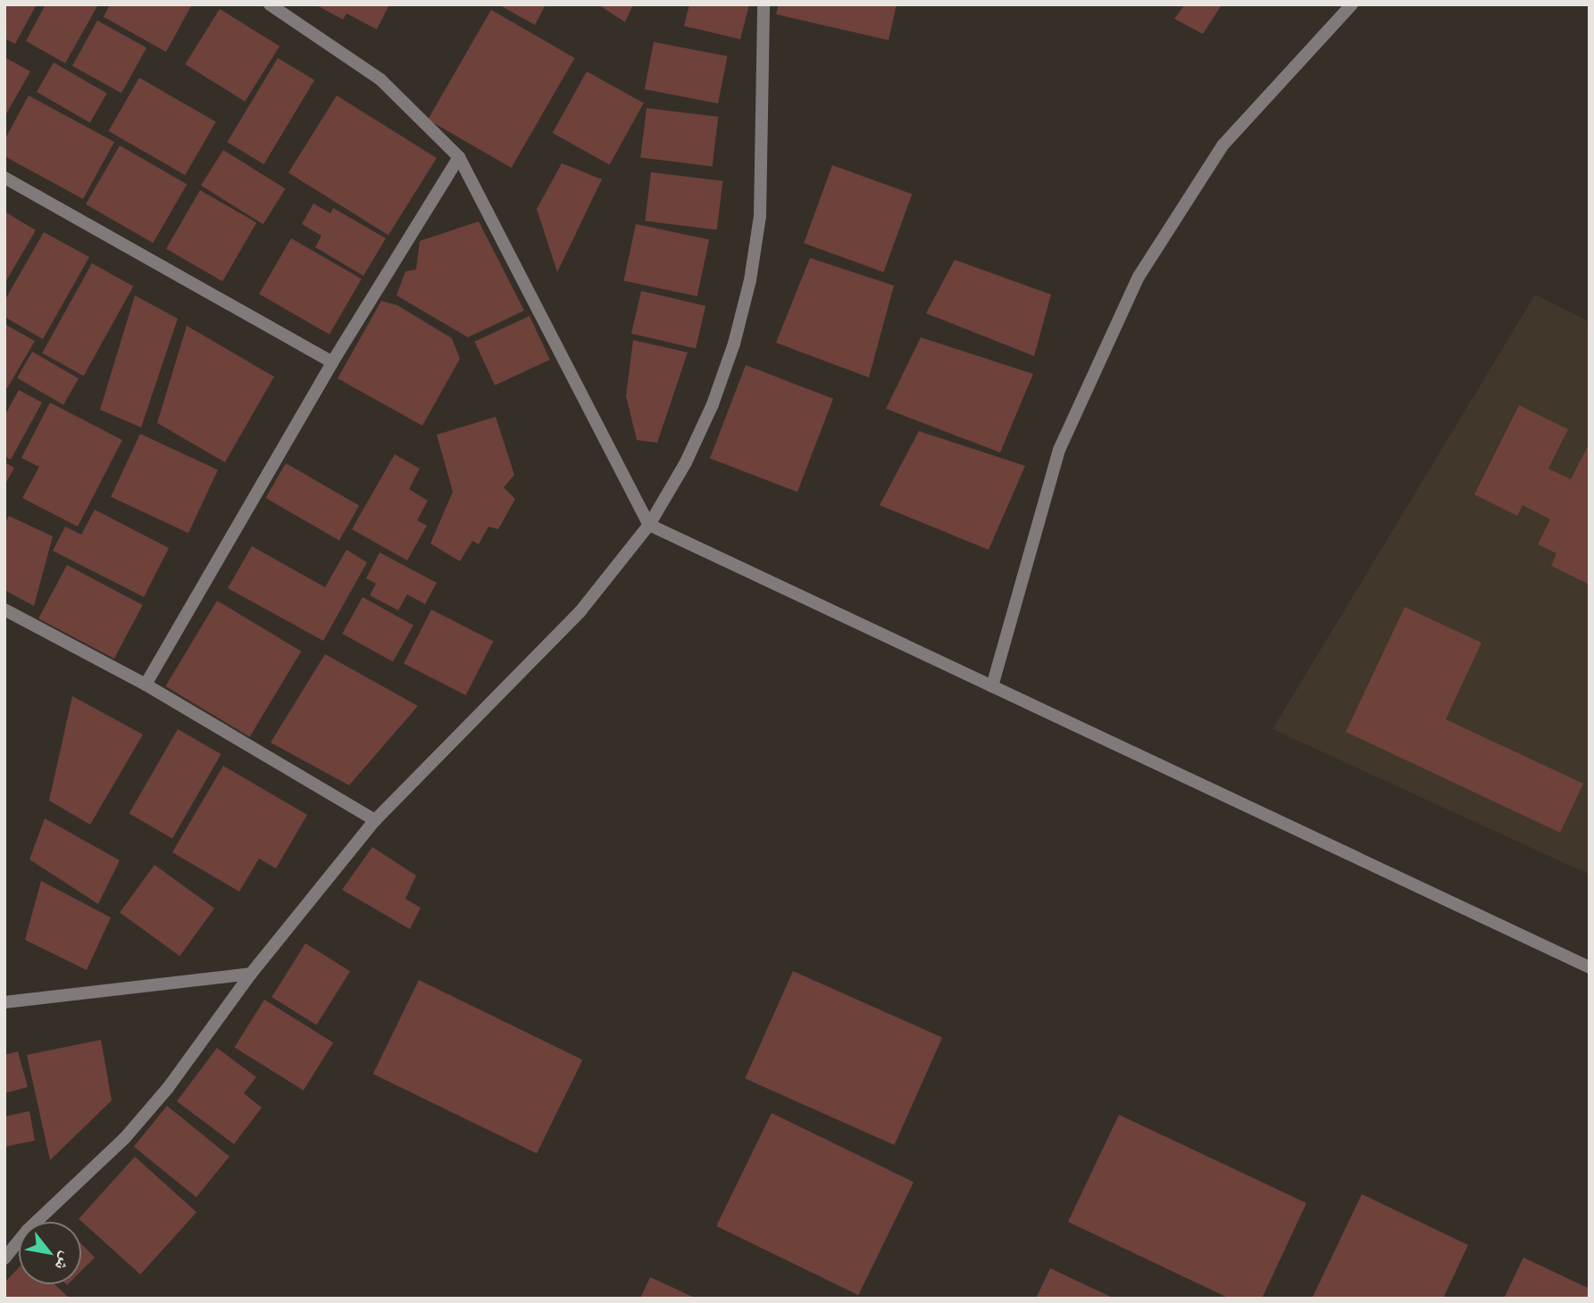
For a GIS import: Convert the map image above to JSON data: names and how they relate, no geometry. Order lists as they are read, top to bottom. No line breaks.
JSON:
{"north":"bottom right"}
